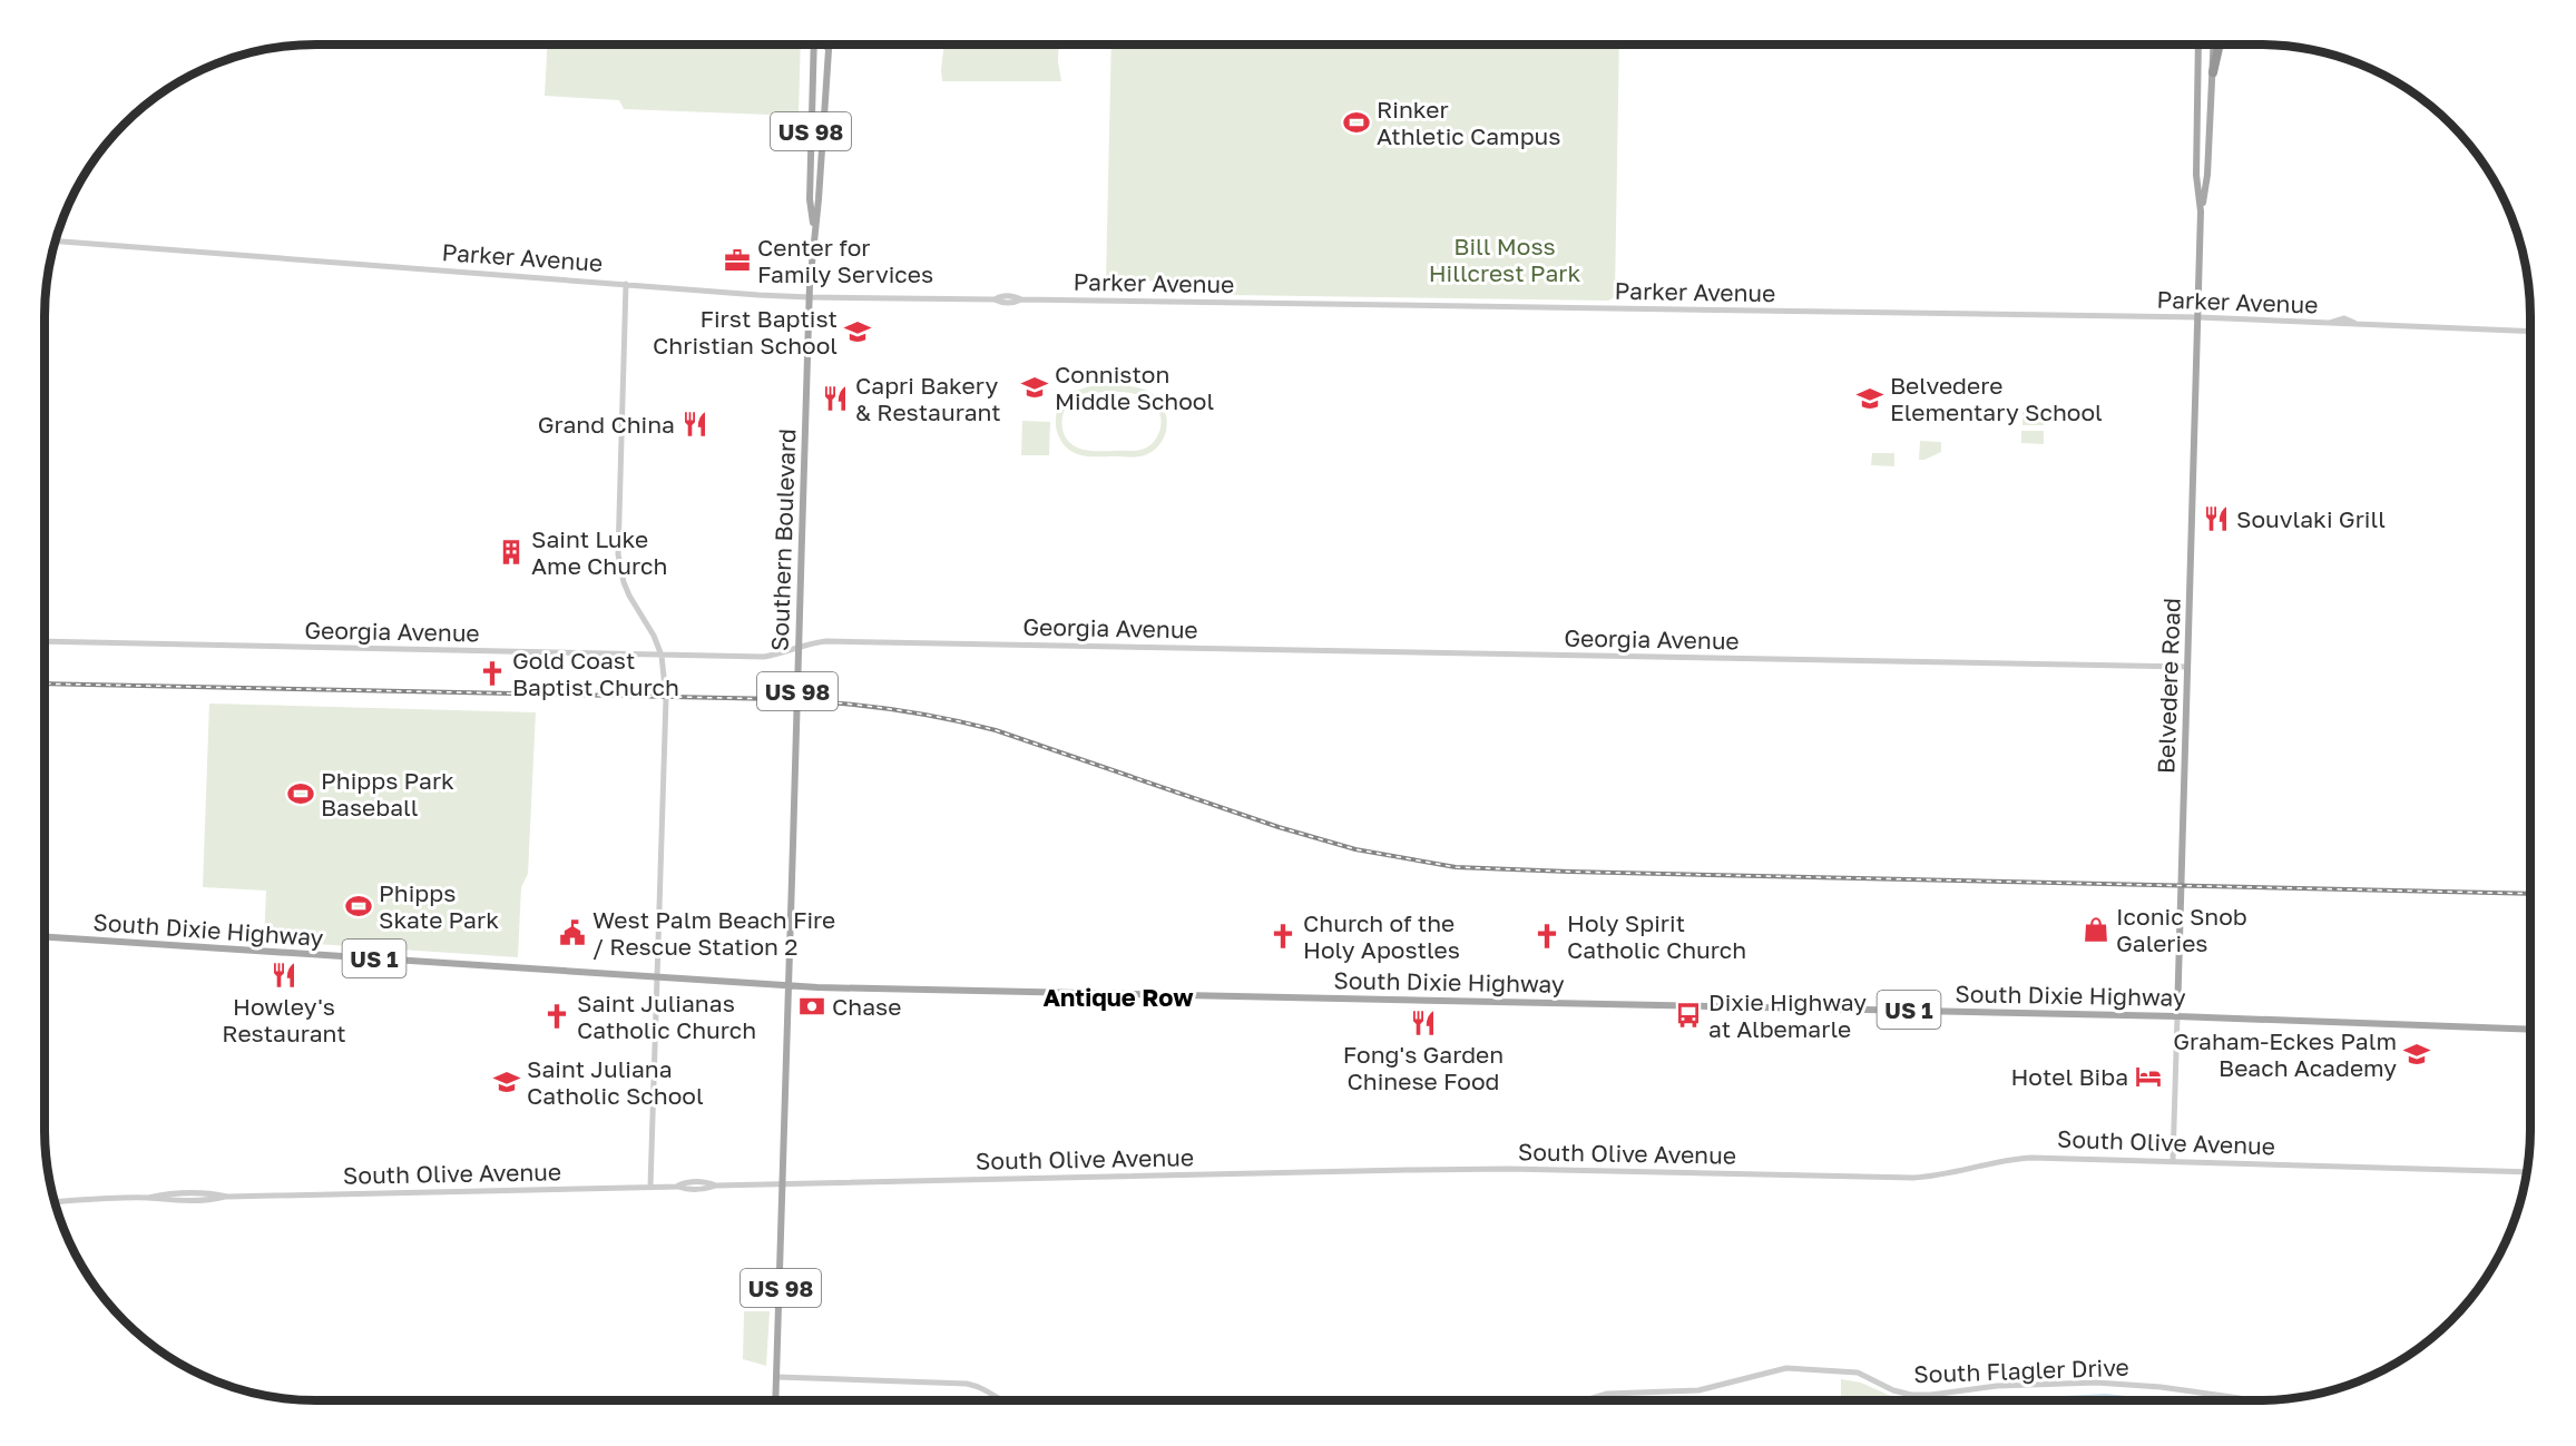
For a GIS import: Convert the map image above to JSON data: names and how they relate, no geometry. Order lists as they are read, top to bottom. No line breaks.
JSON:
{"streets":{"main road":["US 98","Southern Boulevard","Belvedere Road","South Dixie Highway","US 1"],"street":["Parker Avenue","Georgia Avenue","South Olive Avenue","South Flagler Drive"]},"crossings":[["Parker Avenue","Southern Boulevard"],["Parker Avenue","Belvedere Road"],["Southern Boulevard","South Dixie Highway"],["Southern Boulevard","South Olive Avenue"],["Georgia Avenue","Belvedere Road"],["Belvedere Road","South Dixie Highway"],["Belvedere Road","South Olive Avenue"]],"districts":["Antique Row"],"parks":["Bill Moss Hillcrest Park"],"places":{"sports":["Rinker Athletic Campus","Phipps Park Baseball","Phipps Skate Park"],"office":["Center for Family Services"],"school or university":["First Baptist Christian School","Conniston Middle School","Belvedere Elementary School","Graham-Eckes Palm Beach Academy","Saint Juliana Catholic School"],"restaurant":["Capri Bakery & Restaurant","Grand China","Souvlaki Grill","Howley's Restaurant","Fong's Garden Chinese Food"],"building":["Saint Luke Ame Church"],"church":["Gold Coast Baptist Church","Church of the Holy Apostles","Holy Spirit Catholic Church","Saint Julianas Catholic Church"],"shop":["Iconic Snob Galeries"],"public building":["West Palm Beach Fire / Rescue Station 2"],"bank":["Chase"],"bus stop":["Dixie Highway at Albemarle"],"hotel":["Hotel Biba"]}}
